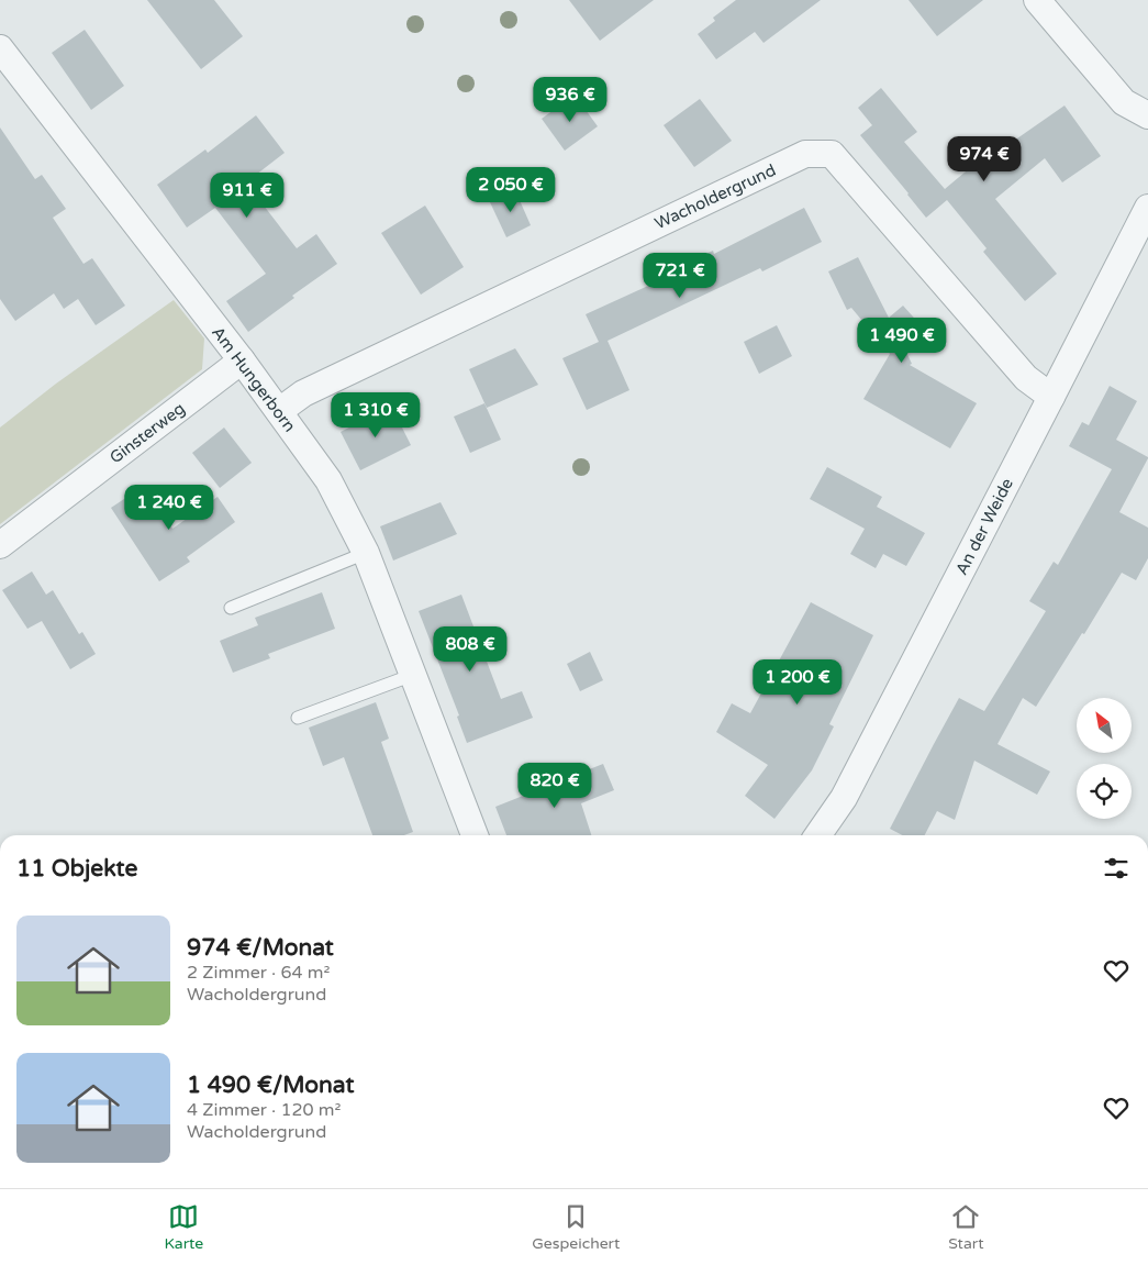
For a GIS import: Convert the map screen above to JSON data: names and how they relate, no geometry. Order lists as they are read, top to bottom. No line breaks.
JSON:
{"streets":{"street":["Wacholdergrund","Am Hungerborn","Ginsterweg","An der Weide"]},"crossings":[["Wacholdergrund","Am Hungerborn"],["Wacholdergrund","An der Weide"],["Am Hungerborn","Ginsterweg"]],"north":"top left","page":{"price":["936 €","974 €","2 050 €","911 €","721 €","1 490 €","1 310 €","1 240 €","808 €","1 200 €","820 €"],"heading":"11 Objekte","list":[{"name":"974 €/Monat","note":"2 Zimmer · 64 m² · Wacholdergrund"},{"name":"1 490 €/Monat","note":"4 Zimmer · 120 m² · Wacholdergrund"}],"tabs":["Karte","Gespeichert","Start"]}}
